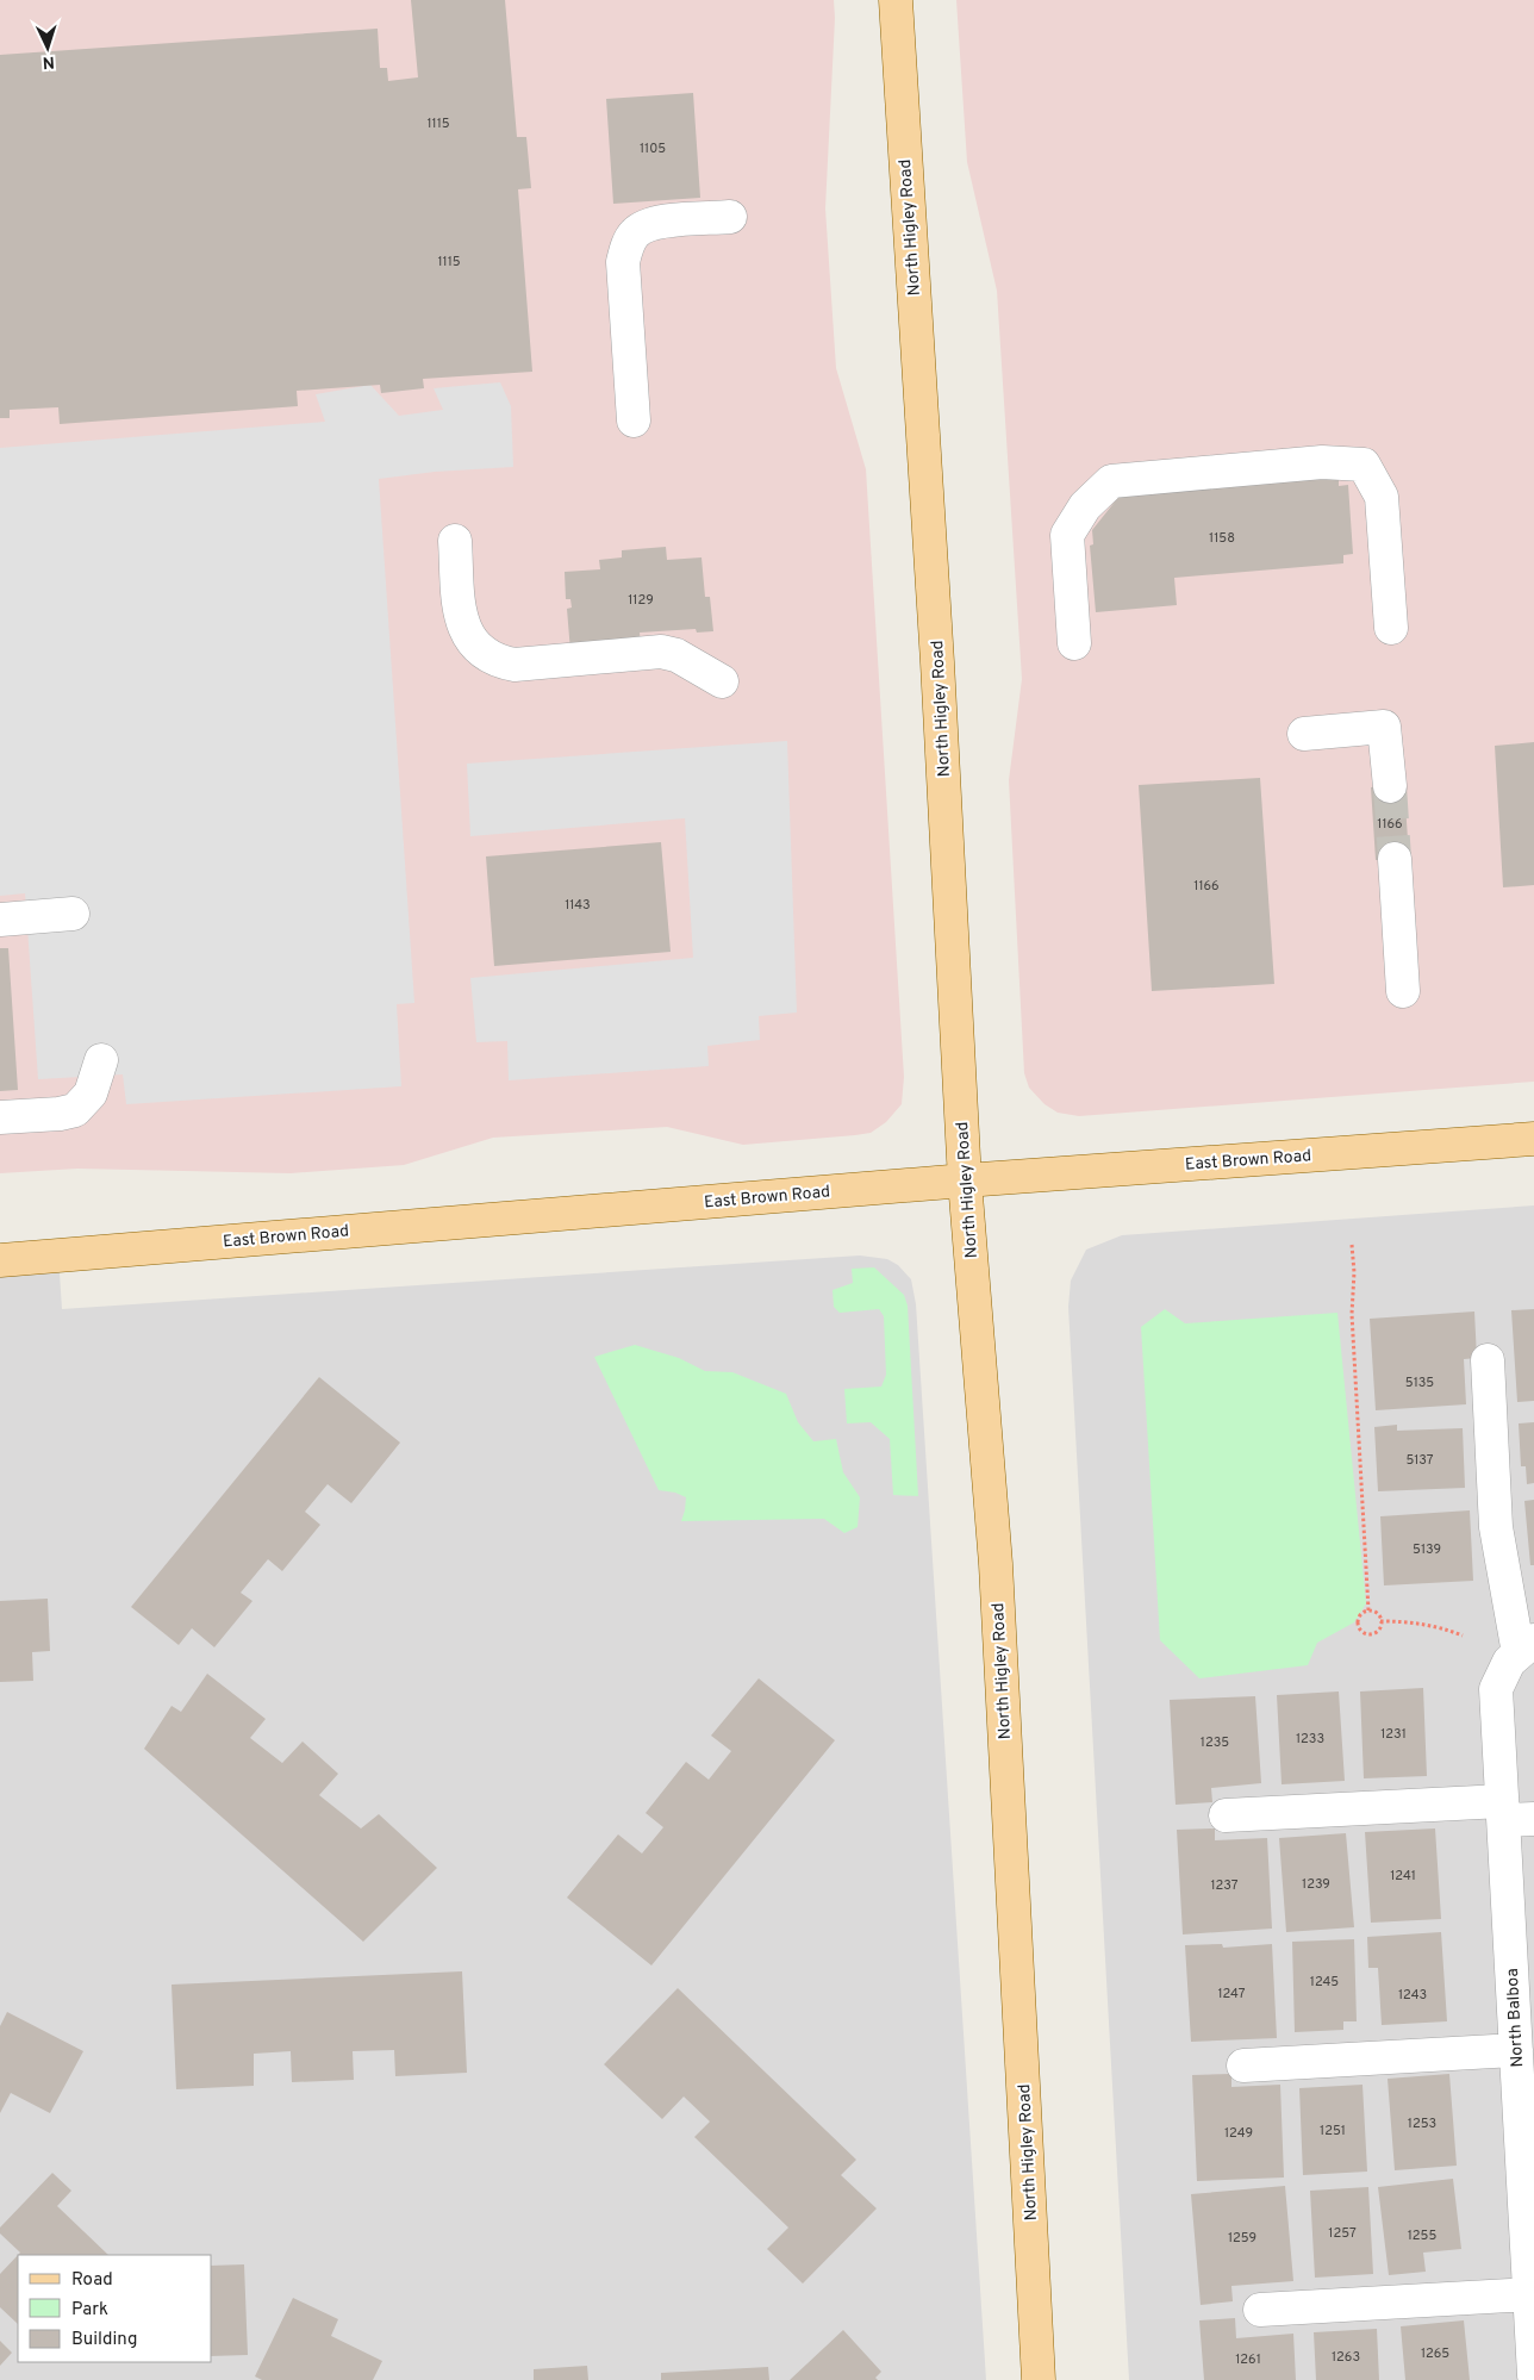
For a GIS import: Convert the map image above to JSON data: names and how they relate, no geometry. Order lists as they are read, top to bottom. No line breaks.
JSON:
{"streets":{"main road":["North Higley Road","East Brown Road"],"street":["North Balboa"]},"crossings":[["North Higley Road","East Brown Road"]],"house_numbers":["1115","1105","1115","1158","1129","1166","1166","1143","5135","5137","5139","1231","1233","1235","1241","1239","1237","1245","1247","1243","1253","1251","1249","1257","1255","1259","1265","1263","1261"],"legend":["Road","Park","Building"],"north":"bottom"}
